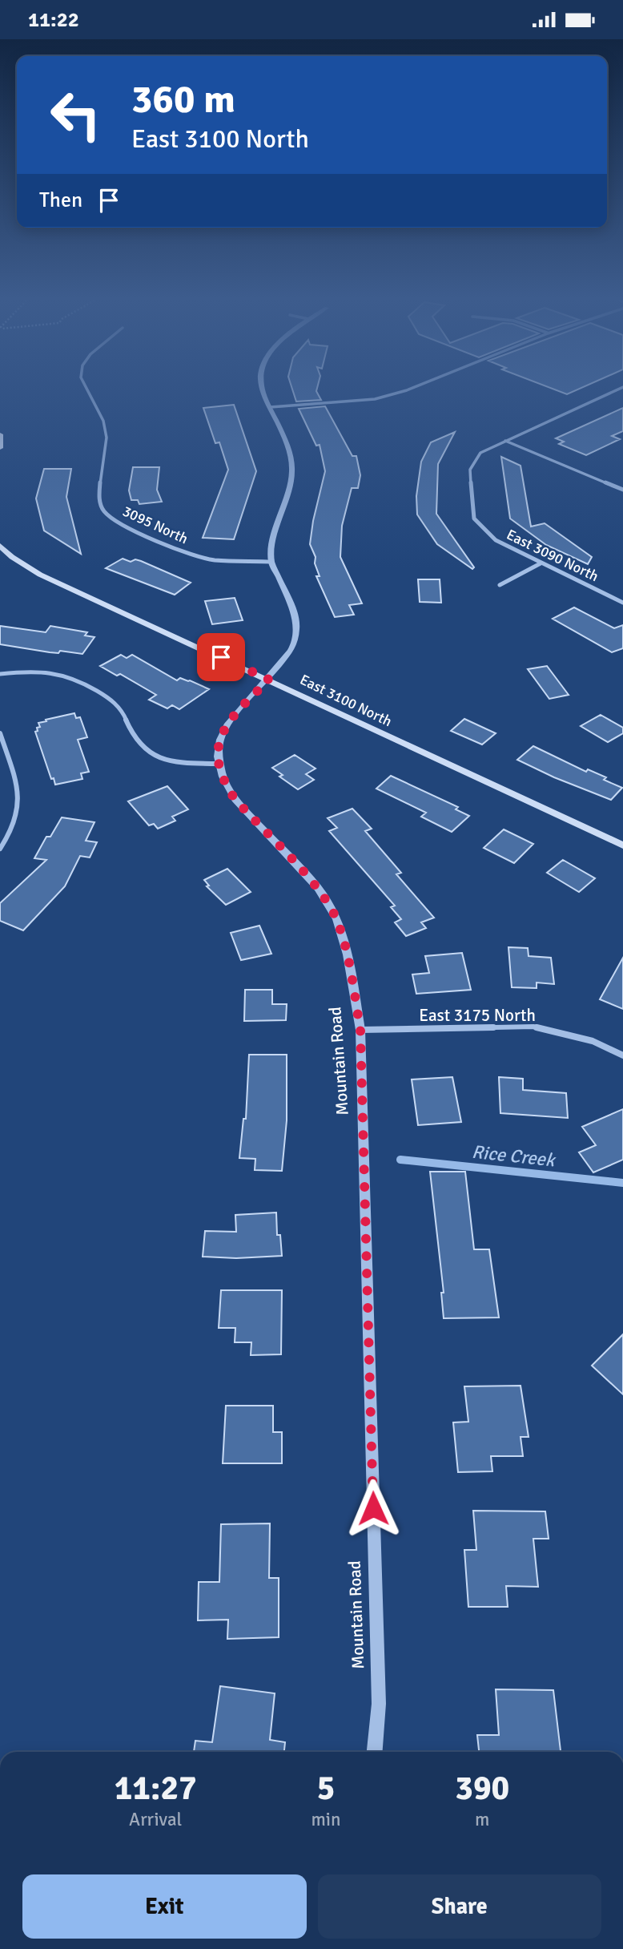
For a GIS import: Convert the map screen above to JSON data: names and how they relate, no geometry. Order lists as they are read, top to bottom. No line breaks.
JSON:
{"streets":{"main road":["East 3100 North"],"street":["3095 North","East 3090 North","East 3175 North","Mountain Road"]},"crossings":[["East 3175 North","Mountain Road"]],"water":["Rice Creek"],"page":{"status":"11:22","turn":["360 m","East 3100 North"],"then":"Then","eta":["11:27","Arrival","5","min","390","m"],"buttons":["Exit","Share"]}}
